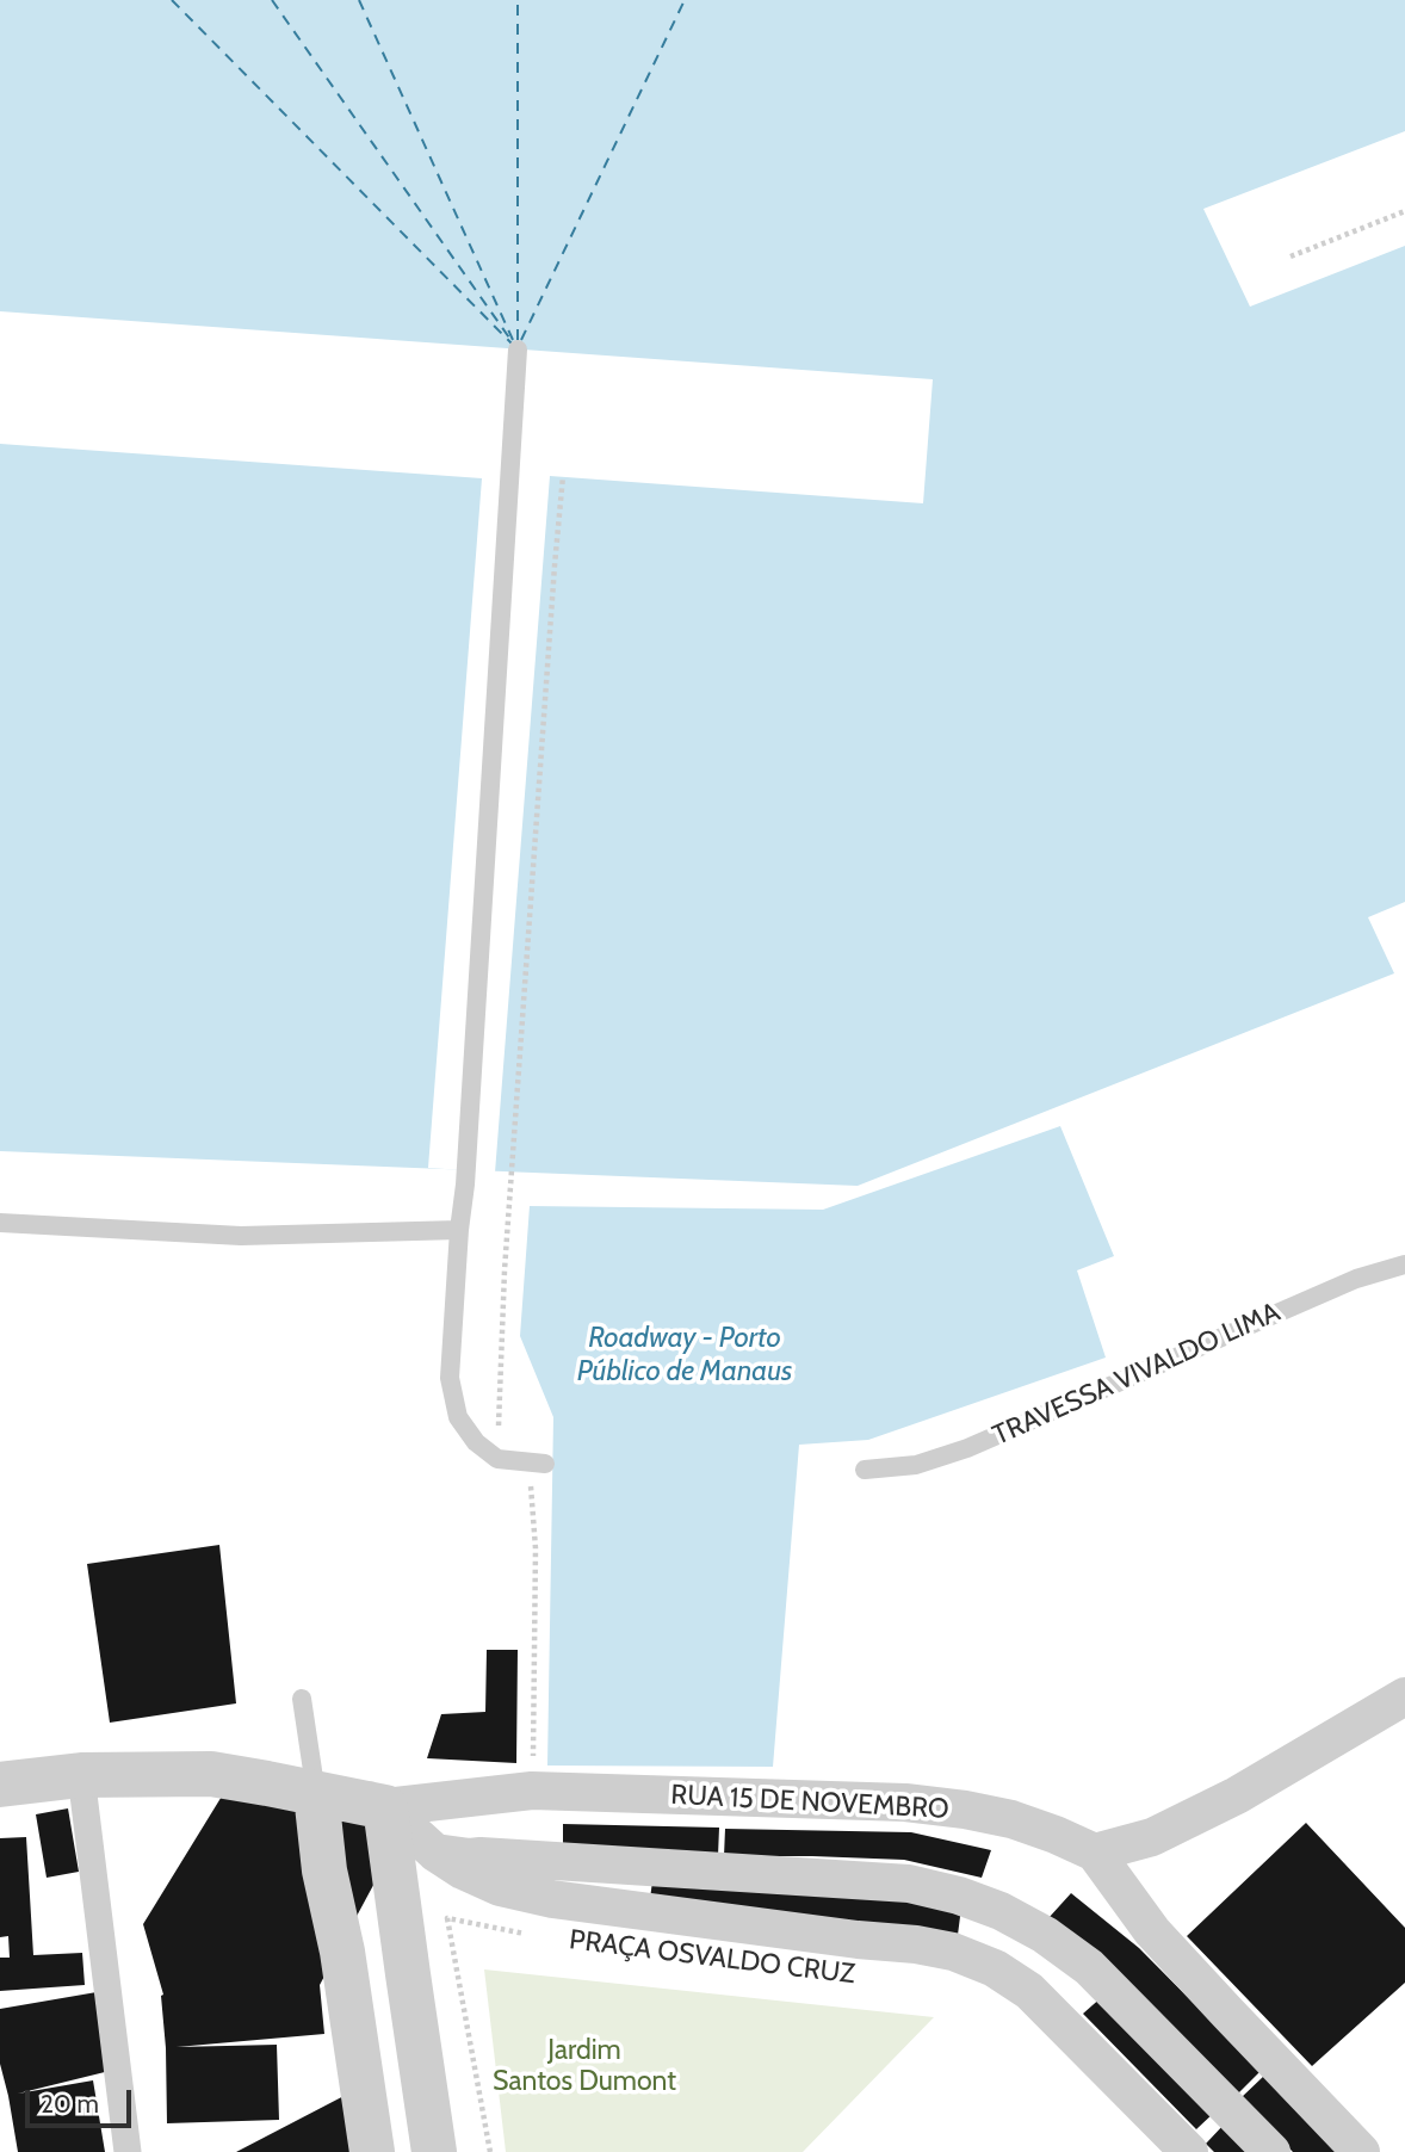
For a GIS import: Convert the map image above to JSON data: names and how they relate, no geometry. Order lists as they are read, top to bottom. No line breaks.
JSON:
{"streets":{"street":["RUA 15 DE NOVEMBRO"],"lane":["TRAVESSA VIVALDO LIMA"],"path":["PRAÇA OSVALDO CRUZ"]},"water":["Roadway - Porto Público de Manaus"],"parks":["Jardim Santos Dumont"],"scale_bar":"20 m"}
